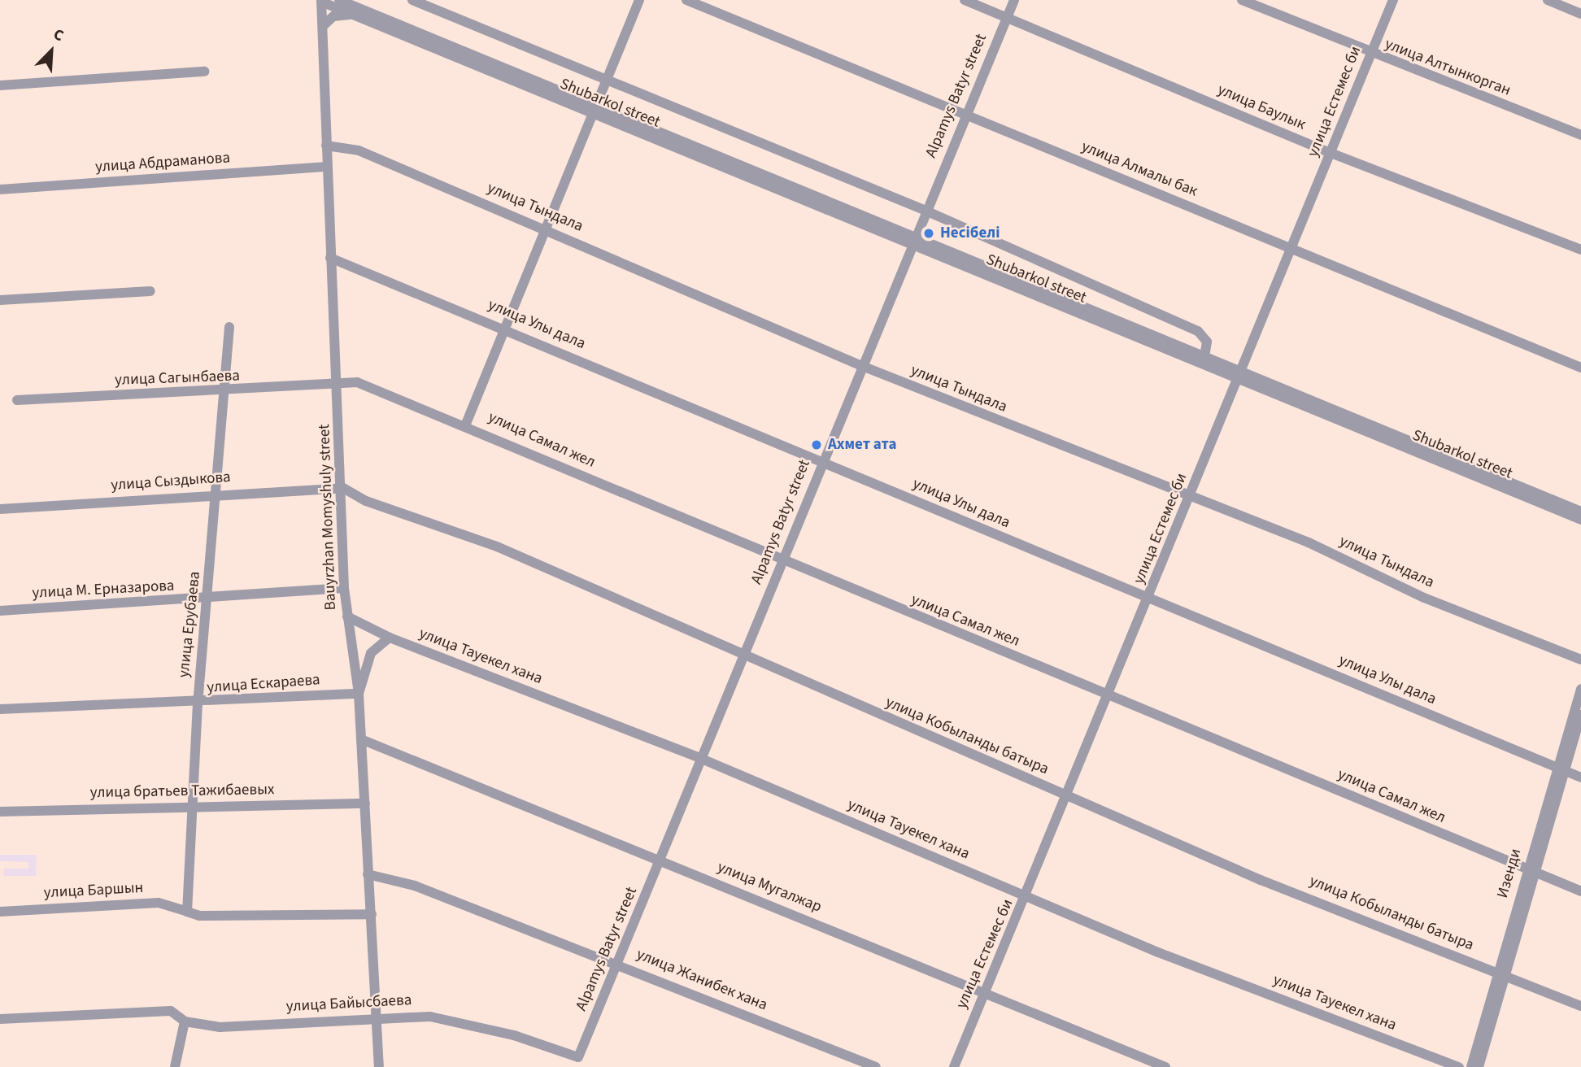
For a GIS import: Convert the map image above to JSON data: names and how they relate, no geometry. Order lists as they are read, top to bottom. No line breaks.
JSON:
{"streets":{"street":["улица Алтынкорган","Alpamys Batyr street","улица Естемес би","Shubarkol street","улица Баулык","улица Абдраманова","улица Алмалы бак","улица Тындала","улица Улы дала","улица Сагынбаева","улица Самал жел","улица Сыздыкова","Bauyrzhan Momyshuly street","улица М. Ерназарова","улица Ерубаева","улица Тауекел хана","улица Ескараева","улица Кобыланды батыра","улица братьев Тажибаевых","Изенди","улица Мугалжар","улица Баршын","улица Жанибек хана","улица Байысбаева"]},"crossings":[["улица Алтынкорган","улица Естемес би"],["Alpamys Batyr street","Shubarkol street"],["Alpamys Batyr street","улица Баулык"],["Alpamys Batyr street","улица Алмалы бак"],["Alpamys Batyr street","улица Тындала"],["Alpamys Batyr street","улица Улы дала"],["Alpamys Batyr street","улица Самал жел"],["Alpamys Batyr street","улица Тауекел хана"],["Alpamys Batyr street","улица Кобыланды батыра"],["Alpamys Batyr street","улица Мугалжар"],["Alpamys Batyr street","улица Жанибек хана"],["Alpamys Batyr street","улица Байысбаева"],["улица Естемес би","Shubarkol street"],["улица Естемес би","улица Баулык"],["улица Естемес би","улица Алмалы бак"],["улица Естемес би","улица Тындала"],["улица Естемес би","улица Улы дала"],["улица Естемес би","улица Самал жел"],["улица Естемес би","улица Тауекел хана"],["улица Естемес би","улица Кобыланды батыра"],["улица Естемес би","улица Мугалжар"],["Shubarkol street","Bauyrzhan Momyshuly street"],["улица Абдраманова","Bauyrzhan Momyshuly street"],["улица Тындала","Bauyrzhan Momyshuly street"],["улица Улы дала","Bauyrzhan Momyshuly street"],["улица Улы дала","Изенди"],["улица Сагынбаева","улица Самал жел"],["улица Сагынбаева","Bauyrzhan Momyshuly street"],["улица Сагынбаева","улица Ерубаева"],["улица Самал жел","Bauyrzhan Momyshuly street"],["улица Самал жел","Изенди"],["улица Сыздыкова","Bauyrzhan Momyshuly street"],["улица Сыздыкова","улица Ерубаева"],["улица Сыздыкова","улица Кобыланды батыра"],["Bauyrzhan Momyshuly street","улица М. Ерназарова"],["Bauyrzhan Momyshuly street","улица Тауекел хана"],["Bauyrzhan Momyshuly street","улица Ескараева"],["Bauyrzhan Momyshuly street","улица Кобыланды батыра"],["Bauyrzhan Momyshuly street","улица братьев Тажибаевых"],["Bauyrzhan Momyshuly street","улица Мугалжар"],["Bauyrzhan Momyshuly street","улица Жанибек хана"],["Bauyrzhan Momyshuly street","улица Байысбаева"],["улица М. Ерназарова","улица Ерубаева"],["улица Ерубаева","улица Ескараева"],["улица Ерубаева","улица братьев Тажибаевых"],["улица Ерубаева","улица Баршын"],["улица Кобыланды батыра","Изенди"]],"places":["Несібелі","Ахмет ата"],"north":"top right"}
